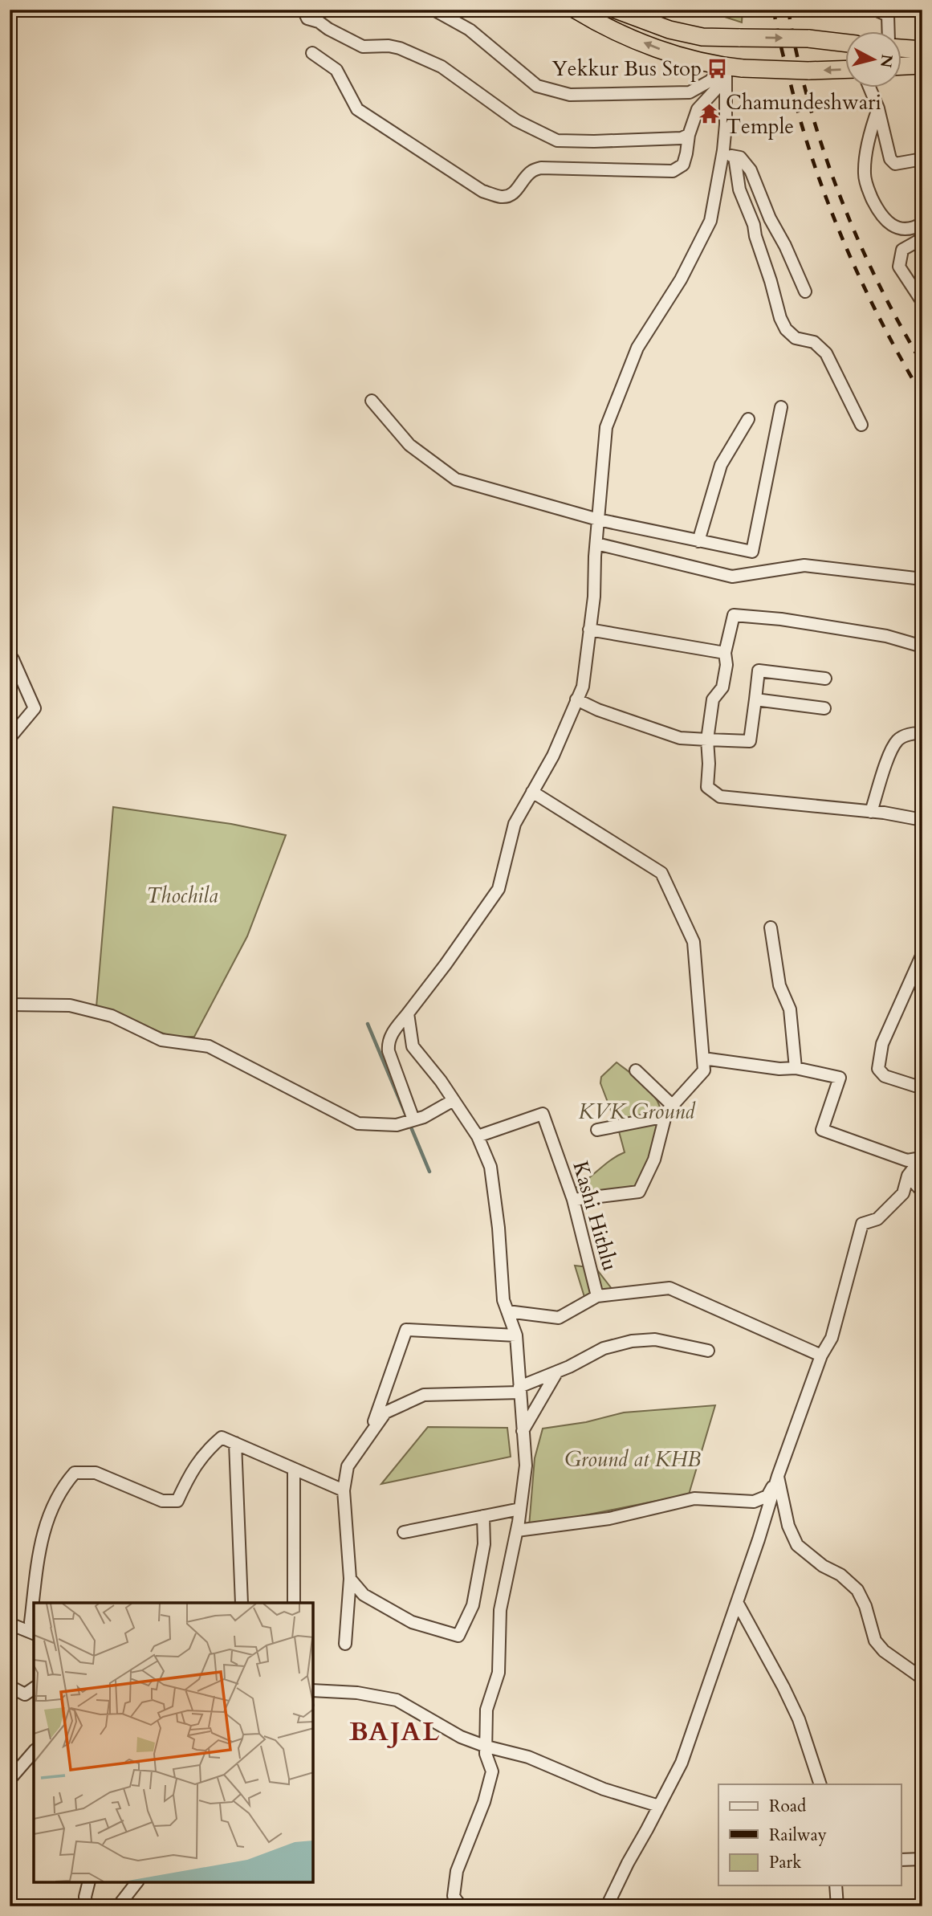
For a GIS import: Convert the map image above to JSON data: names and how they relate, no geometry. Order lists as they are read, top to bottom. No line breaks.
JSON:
{"streets":{"street":["Kashi Hithlu"]},"districts":["BAJAL"],"parks":["Thochila","KVK Ground","Ground at KHB"],"places":{"bus stop":["Yekkur Bus Stop"],"temple":["Chamundeshwari Temple"]},"legend":["Road","Railway","Park"],"north":"right"}
